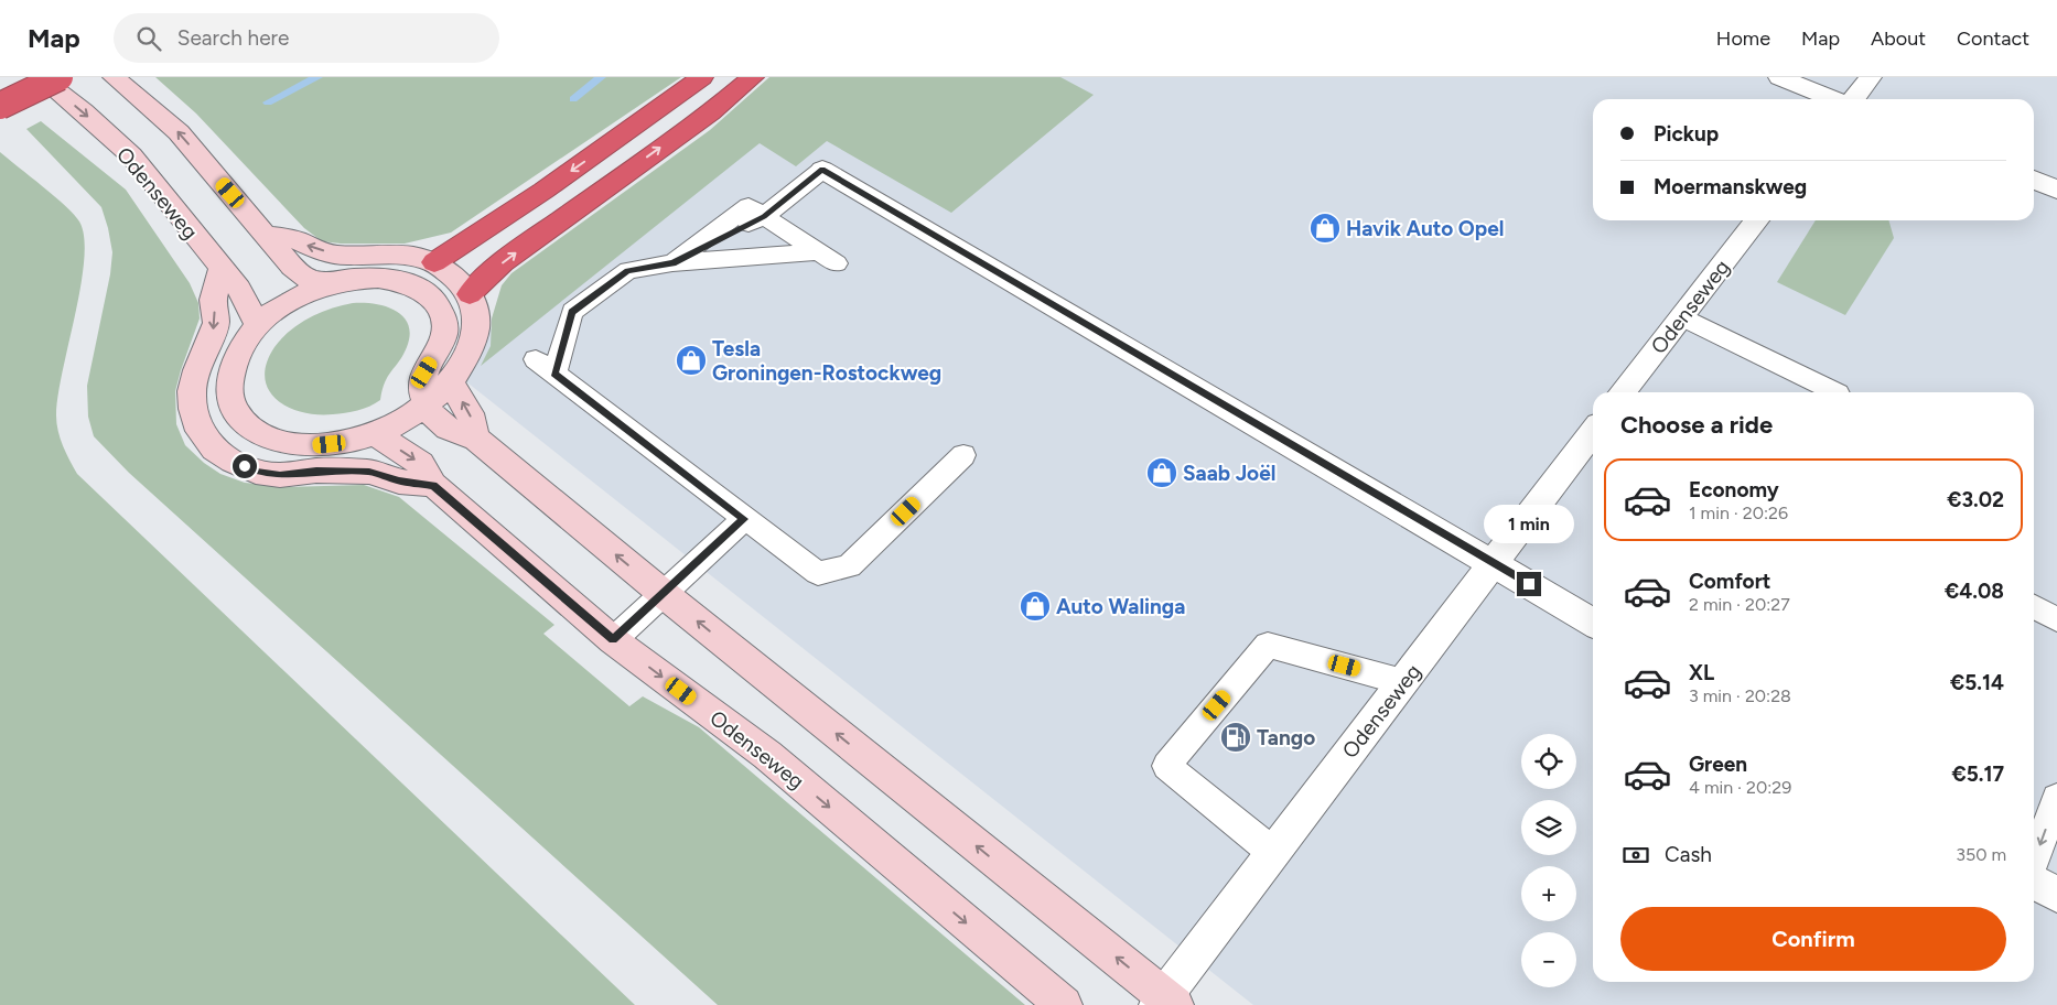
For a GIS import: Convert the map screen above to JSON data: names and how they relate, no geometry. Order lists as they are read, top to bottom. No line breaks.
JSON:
{"streets":{"main road":["Odenseweg"]},"places":{"shop":["Havik Auto Opel","Tesla Groningen-Rostockweg","Saab Joël","Auto Walinga"],"fuel station":["Tango"]},"page":{"header":"Map","search":"Search here","nav":["Home","Map","About","Contact"],"banner":["Pickup","Moermanskweg"],"heading":"Choose a ride","list":[{"name":"Economy","note":"1 min · 20:26","value":"€3.02"},{"name":"Comfort","note":"2 min · 20:27","value":"€4.08"},{"name":"XL","note":"3 min · 20:28","value":"€5.14"},{"name":"Green","note":"4 min · 20:29","value":"€5.17"}],"bubble":"1 min","map_buttons":["+","−"],"pay":["Cash","350 m"],"buttons":"Confirm"}}
